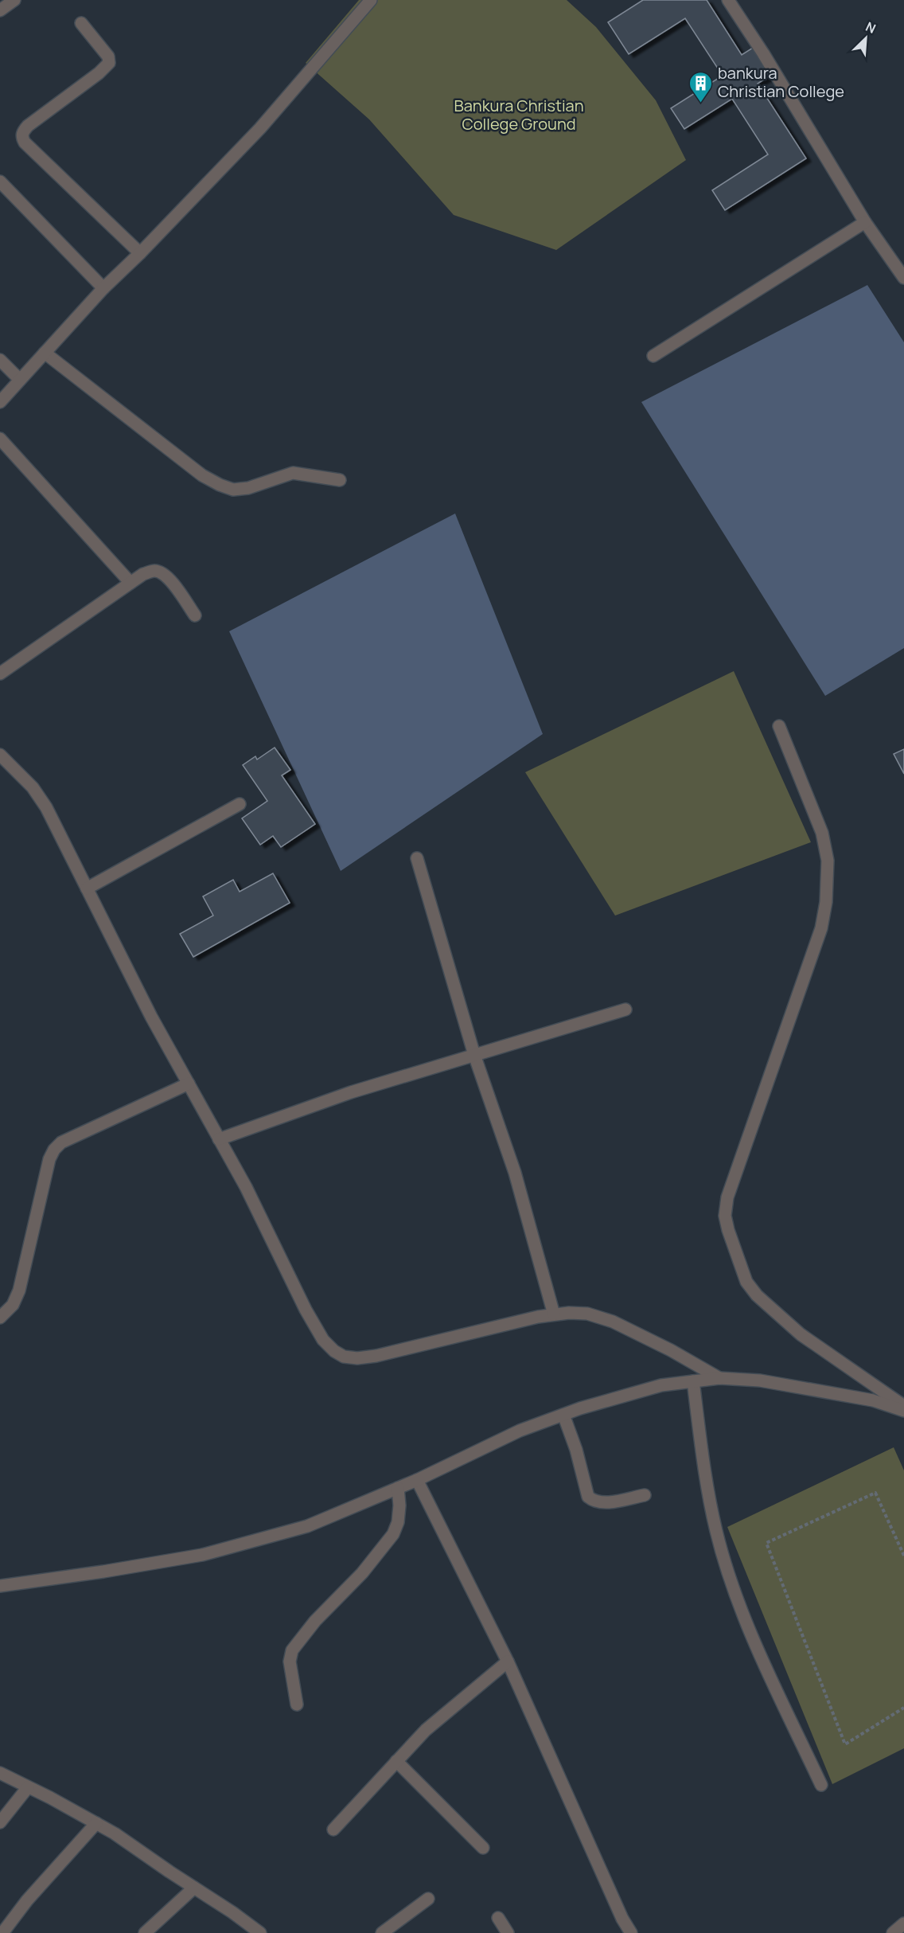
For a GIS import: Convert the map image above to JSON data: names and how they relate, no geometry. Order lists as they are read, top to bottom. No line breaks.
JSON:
{"parks":["Bankura Christian College Ground"],"places":{"building":["bankura Christian College"]},"north":"top right"}
